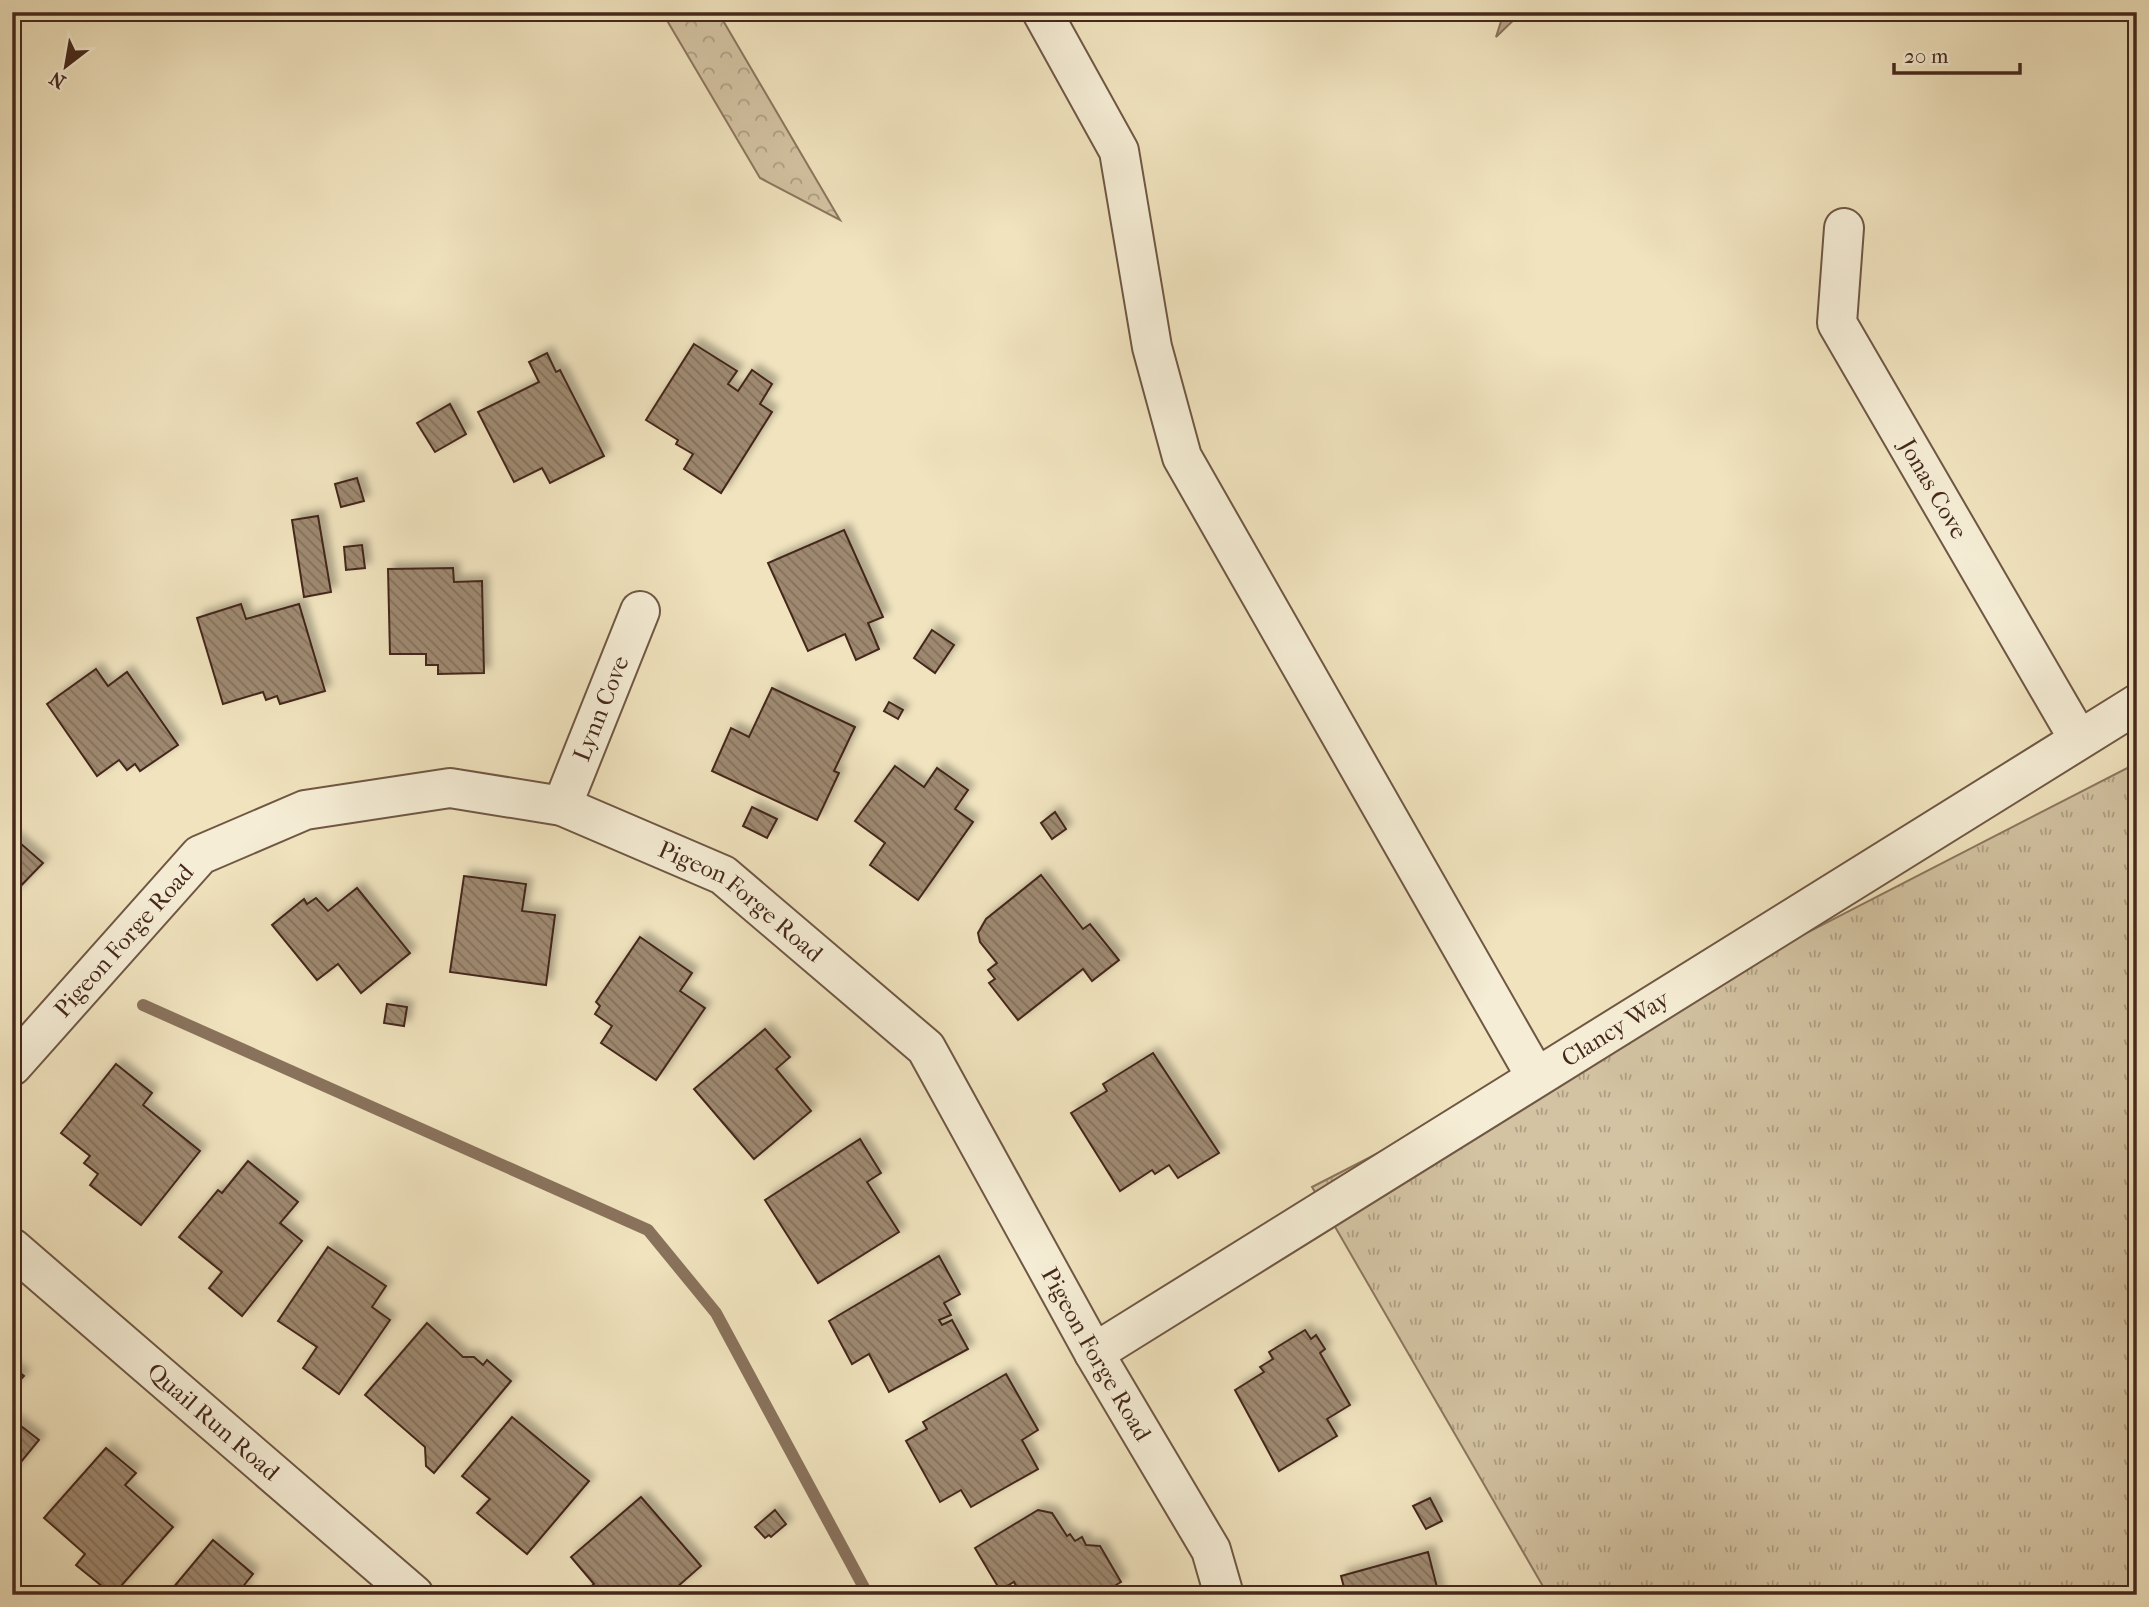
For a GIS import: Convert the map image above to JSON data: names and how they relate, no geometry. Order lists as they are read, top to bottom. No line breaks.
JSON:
{"streets":{"street":["Jonas Cove","Lynn Cove","Pigeon Forge Road","Clancy Way","Quail Run Road"]},"crossings":[["Jonas Cove","Clancy Way"],["Lynn Cove","Pigeon Forge Road"],["Pigeon Forge Road","Clancy Way"]],"scale_bar":"20 m","north":"bottom left"}
